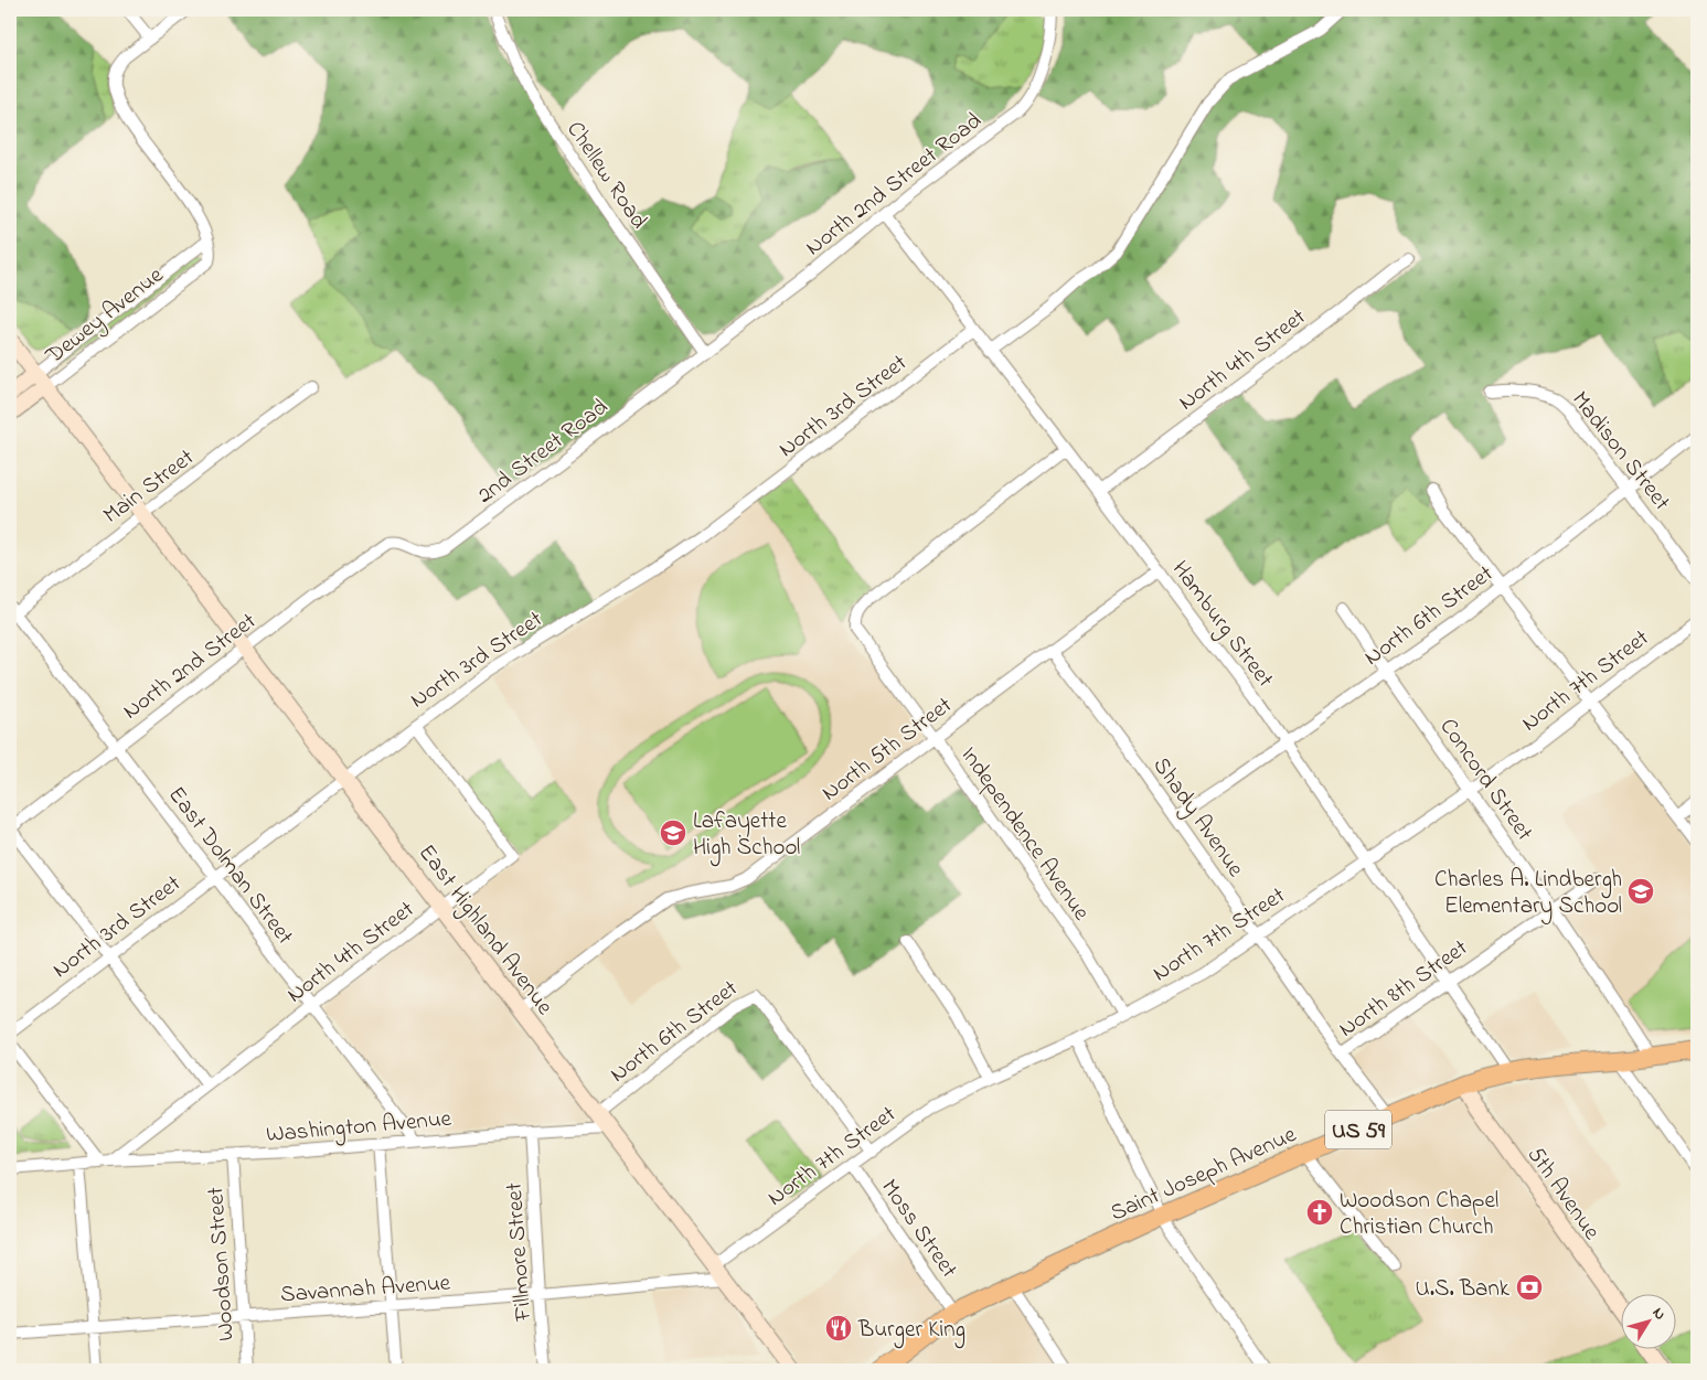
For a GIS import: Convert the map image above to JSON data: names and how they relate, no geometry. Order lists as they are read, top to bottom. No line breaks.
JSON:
{"streets":{"main road":["US 59","Saint Joseph Avenue"],"street":["Chellew Road","North 2nd Street Road","Dewey Avenue","North 4th Street","North 3rd Street","2nd Street Road","Madison Street","Main Street","North 6th Street","Hamburg Street","North 2nd Street","North 7th Street","North 5th Street","Concord Street","Shady Avenue","Independence Avenue","East Dolman Street","East Highland Avenue","North 8th Street","Washington Avenue","5th Avenue","Moss Street","Fillmore Street","Woodson Street","Savannah Avenue"]},"crossings":[["Chellew Road","North 2nd Street Road"],["Chellew Road","2nd Street Road"],["North 2nd Street Road","2nd Street Road"],["North 2nd Street Road","Hamburg Street"],["Dewey Avenue","East Highland Avenue"],["North 4th Street","North 3rd Street"],["North 4th Street","Hamburg Street"],["North 4th Street","East Dolman Street"],["North 4th Street","East Highland Avenue"],["North 4th Street","Washington Avenue"],["North 3rd Street","Hamburg Street"],["North 3rd Street","East Dolman Street"],["North 3rd Street","East Highland Avenue"],["2nd Street Road","North 2nd Street"],["Madison Street","North 6th Street"],["Main Street","East Dolman Street"],["Main Street","East Highland Avenue"],["North 6th Street","Hamburg Street"],["North 6th Street","North 7th Street"],["North 6th Street","Concord Street"],["North 6th Street","Shady Avenue"],["North 6th Street","East Highland Avenue"],["Hamburg Street","North 7th Street"],["Hamburg Street","North 5th Street"],["Hamburg Street","Independence Avenue"],["Hamburg Street","North 8th Street"],["Hamburg Street","Saint Joseph Avenue"],["North 2nd Street","East Dolman Street"],["North 2nd Street","East Highland Avenue"],["North 7th Street","Concord Street"],["North 7th Street","Shady Avenue"],["North 7th Street","Independence Avenue"],["North 7th Street","East Highland Avenue"],["North 7th Street","Moss Street"],["North 5th Street","Shady Avenue"],["North 5th Street","Independence Avenue"],["North 5th Street","East Highland Avenue"],["Concord Street","North 8th Street"],["Concord Street","Saint Joseph Avenue"],["Shady Avenue","North 8th Street"],["Shady Avenue","Saint Joseph Avenue"],["East Dolman Street","Washington Avenue"],["East Highland Avenue","Washington Avenue"],["East Highland Avenue","Savannah Avenue"],["Washington Avenue","Fillmore Street"],["Washington Avenue","Woodson Street"],["Saint Joseph Avenue","5th Avenue"],["Saint Joseph Avenue","Moss Street"],["Fillmore Street","Savannah Avenue"],["Woodson Street","Savannah Avenue"]],"places":{"school or university":["Lafayette High School","Charles A. Lindbergh Elementary School"],"church":["Woodson Chapel Christian Church"],"bank":["U.S. Bank"],"restaurant":["Burger King"]},"north":"top right"}
